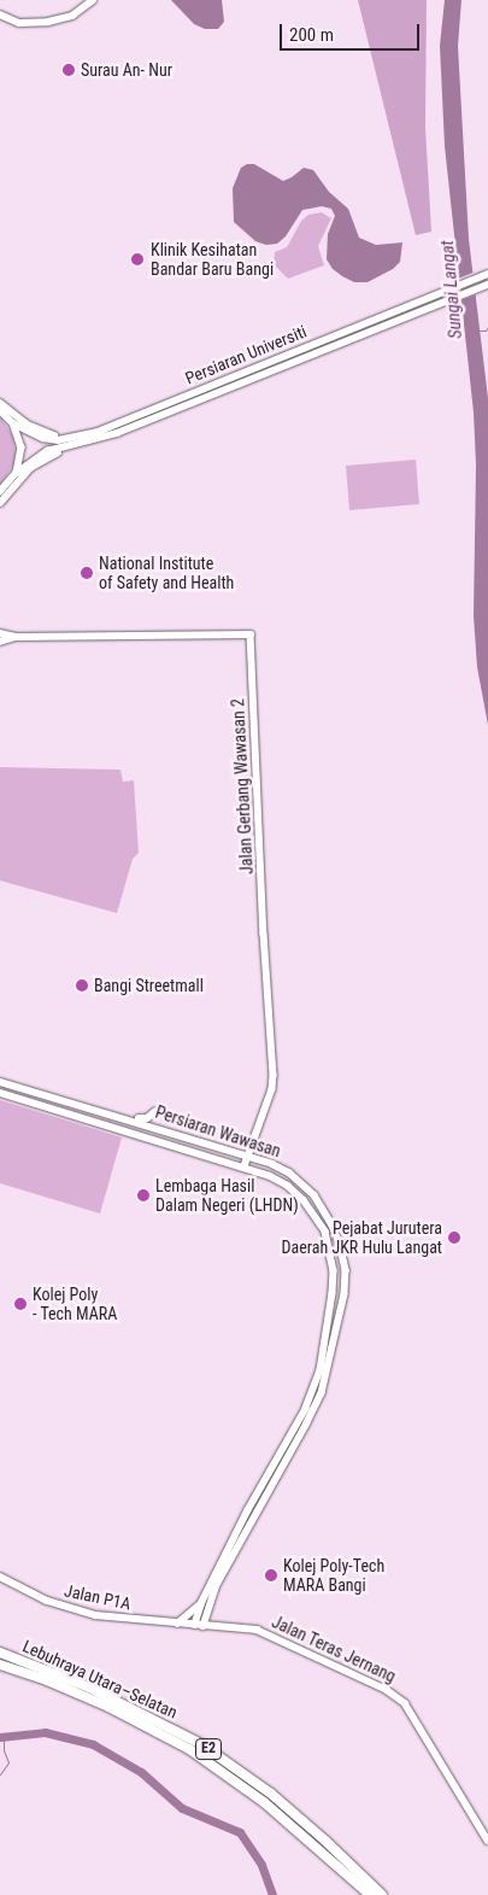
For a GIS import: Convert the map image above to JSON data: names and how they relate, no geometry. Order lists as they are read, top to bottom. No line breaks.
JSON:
{"streets":{"highway":["Lebuhraya Utara–Selatan","E2"],"main road":["Persiaran Universiti","Jalan Gerbang Wawasan 2","Persiaran Wawasan","Jalan P1A","Jalan Teras Jernang"]},"crossings":[["Jalan Gerbang Wawasan 2","Persiaran Wawasan"],["Persiaran Wawasan","Jalan P1A"],["Persiaran Wawasan","Jalan Teras Jernang"],["Jalan P1A","Jalan Teras Jernang"]],"water":["Sungai Langat"],"places":["Surau An- Nur","Klinik Kesihatan Bandar Baru Bangi","National Institute of Safety and Health","Bangi Streetmall","Lembaga Hasil Dalam Negeri (LHDN)","Pejabat Jurutera Daerah JKR Hulu Langat","Kolej Poly - Tech MARA","Kolej Poly-Tech MARA Bangi"],"scale_bar":"200 m"}
